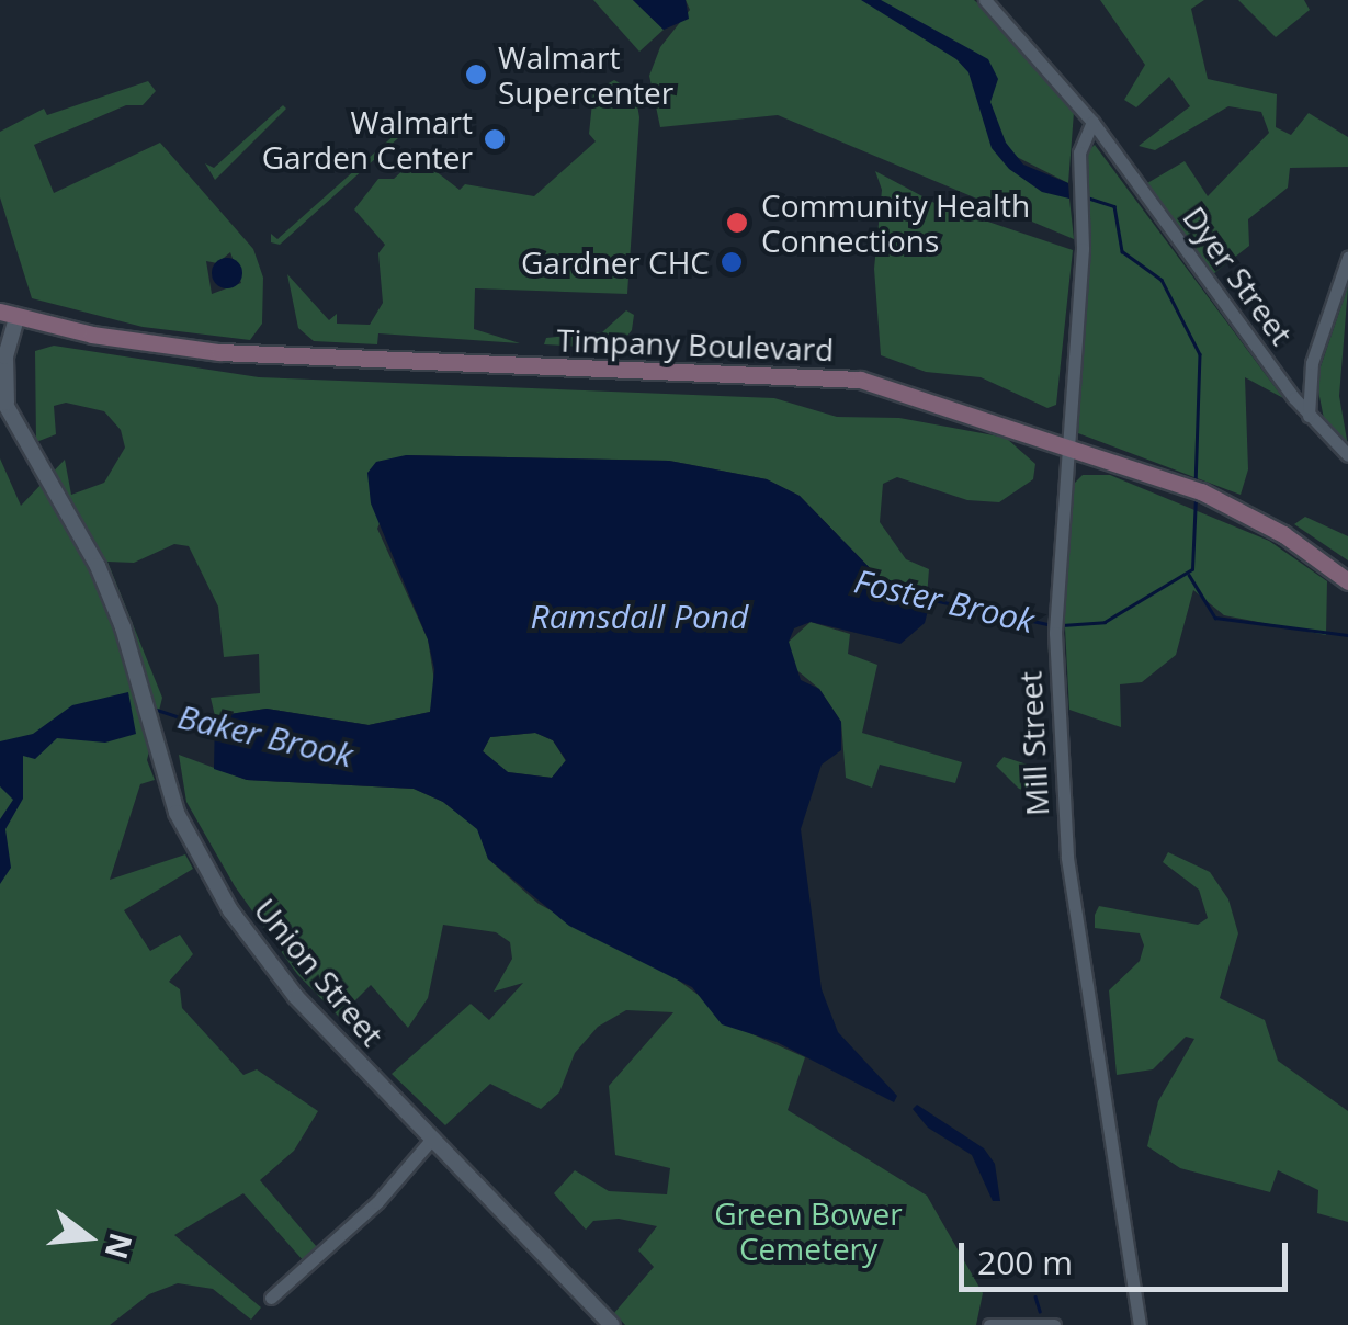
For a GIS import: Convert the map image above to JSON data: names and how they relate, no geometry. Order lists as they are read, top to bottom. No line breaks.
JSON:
{"streets":{"main road":["Timpany Boulevard"],"street":["Dyer Street","Mill Street","Union Street"]},"crossings":[["Dyer Street","Mill Street"],["Timpany Boulevard","Mill Street"]],"water":["Foster Brook","Ramsdall Pond","Baker Brook"],"parks":["Green Bower Cemetery"],"places":["Walmart Supercenter","Walmart Garden Center","Community Health Connections","Gardner CHC"],"scale_bar":"200 m","north":"right"}
